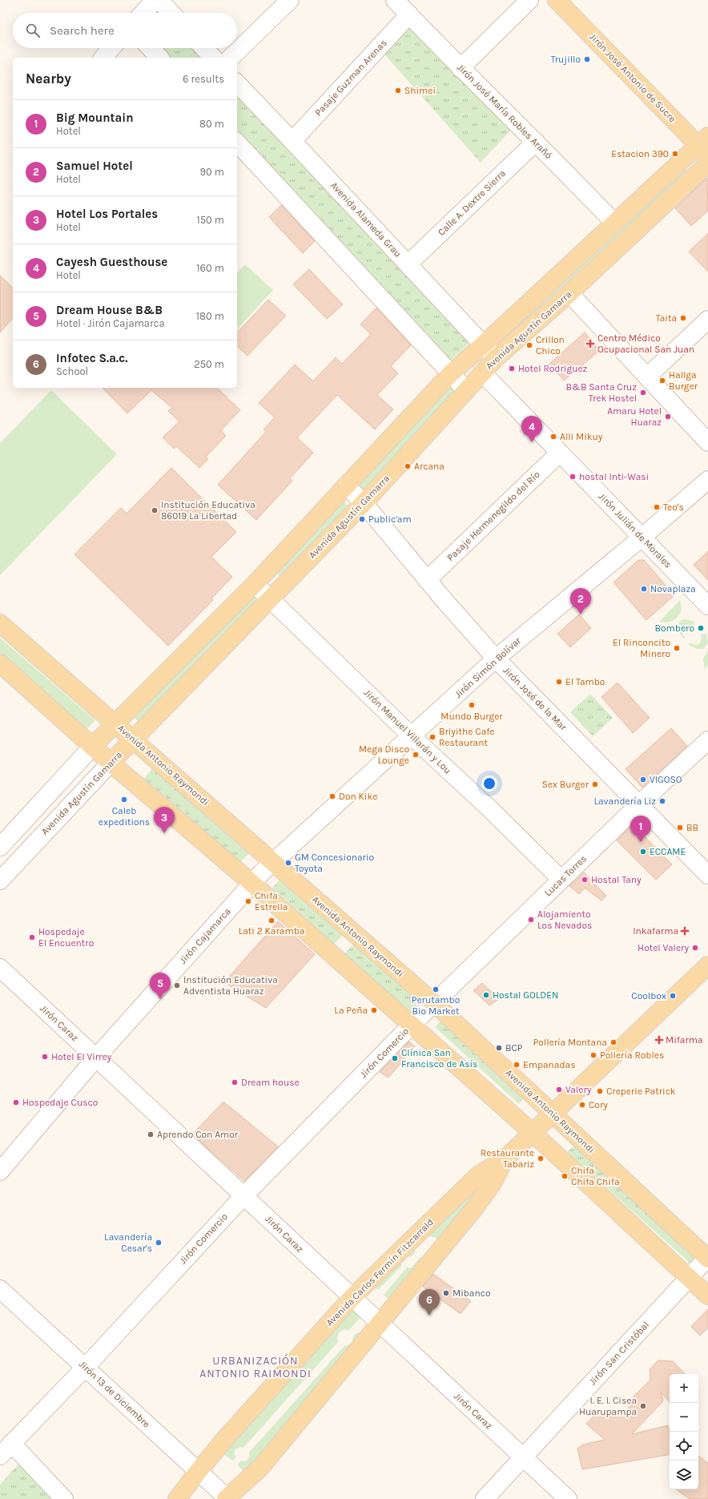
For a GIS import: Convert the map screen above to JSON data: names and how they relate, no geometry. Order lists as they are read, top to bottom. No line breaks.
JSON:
{"streets":{"main road":["Jirón José Antonio de Sucre","Avenida Agustín Gamarra","Avenida Antonio Raymondi","Avenida Carlos Fermín Fitzcarrald"],"street":["Pasaje Guzman Arenas","Jirón José María Robles Arañó","Calle A. Dextre Sierra","Avenida Alameda Grau","Pasaje Hermenegildo del Río","Jirón Julián de Morales","Jirón Simón Bolívar","Jirón José de la Mar","Jirón Manuel Villarán y Lou","Lucas Torres","Jirón Cajamarca","Jirón Caraz","Jirón Comercio","Jirón San Cristóbal","Jirón 13 de Diciembre"]},"crossings":[["Pasaje Guzman Arenas","Jirón José María Robles Arañó"],["Pasaje Guzman Arenas","Avenida Alameda Grau"],["Jirón José Antonio de Sucre","Avenida Agustín Gamarra"],["Jirón José María Robles Arañó","Calle A. Dextre Sierra"],["Jirón José María Robles Arañó","Avenida Agustín Gamarra"],["Calle A. Dextre Sierra","Avenida Alameda Grau"],["Avenida Alameda Grau","Avenida Agustín Gamarra"],["Avenida Agustín Gamarra","Jirón Julián de Morales"],["Avenida Agustín Gamarra","Jirón José de la Mar"],["Avenida Agustín Gamarra","Jirón Manuel Villarán y Lou"],["Avenida Agustín Gamarra","Avenida Antonio Raymondi"],["Pasaje Hermenegildo del Río","Jirón Julián de Morales"],["Pasaje Hermenegildo del Río","Jirón José de la Mar"],["Jirón Julián de Morales","Jirón Simón Bolívar"],["Jirón Simón Bolívar","Jirón José de la Mar"],["Jirón Simón Bolívar","Jirón Manuel Villarán y Lou"],["Jirón Simón Bolívar","Avenida Antonio Raymondi"],["Jirón Simón Bolívar","Jirón Cajamarca"],["Jirón José de la Mar","Lucas Torres"],["Jirón Manuel Villarán y Lou","Lucas Torres"],["Avenida Antonio Raymondi","Lucas Torres"],["Avenida Antonio Raymondi","Jirón Cajamarca"],["Avenida Antonio Raymondi","Avenida Carlos Fermín Fitzcarrald"],["Avenida Antonio Raymondi","Jirón San Cristóbal"],["Lucas Torres","Jirón Comercio"],["Jirón Cajamarca","Jirón Caraz"],["Jirón Caraz","Jirón Comercio"],["Jirón Caraz","Avenida Carlos Fermín Fitzcarrald"],["Jirón Caraz","Jirón San Cristóbal"],["Jirón Comercio","Jirón 13 de Diciembre"],["Avenida Carlos Fermín Fitzcarrald","Jirón 13 de Diciembre"]],"districts":["URBANIZACIÓN ANTONIO RAIMONDI"],"places":{"other":["Trujillo","Shimei","Estacion 390","Taita","Crillon Chico","Hotel Rodriguez","Hallga Burger","B&B Santa Cruz Trek Hostel","Amaru Hotel Huaraz","Alli Mikuy","Arcana","hostal Inti-Wasi","Teo's","Institución Educativa 86019 La Libertad","Public'am","Novaplaza","Bombero","El Rinconcito Minero","El Tambo","Mundo Burger","Briyithe Cafe Restaurant","Mega Disco Lounge","VIGOSO","Sex Burger","Don Kike","Caleb expeditions","Lavandería Liz","BB","ECCAME","GM Concesionario Toyota","Hostal Tany","Chifa Estrella","Alojamiento Los Nevados","Lati 2 Karamba","Hospedaje El Encuentro","Hotel Valery","Institución Educativa Adventista Huaraz","Perutambo Bio Market","Hostal GOLDEN","Coolbox","La Peña","Pollería Montana","BCP","Pollería Robles","Hotel El Virrey","Clínica San Francisco de Asís","Empanadas","Dream house","Valery","Creperie Patrick","Hospedaje Cusco","Cory","Aprendo Con Amor","Restaurante Tabariz","Chifa Chifa Chifa","Lavandería Cesar's","Mibanco","I. E. I. Cisea Huarupampa"],"health":["Centro Médico Ocupacional San Juan","Inkafarma","Mifarma"]},"page":{"search":"Search here","heading":["Nearby","6 results"],"list":[{"mark":"1","name":"Big Mountain","note":"Hotel","value":"80 m"},{"mark":"2","name":"Samuel Hotel","note":"Hotel","value":"90 m"},{"mark":"3","name":"Hotel Los Portales","note":"Hotel","value":"150 m"},{"mark":"4","name":"Cayesh Guesthouse","note":"Hotel","value":"160 m"},{"mark":"5","name":"Dream House B&B","note":"Hotel · Jirón Cajamarca","value":"180 m"},{"mark":"6","name":"Infotec S.a.c.","note":"School","value":"250 m"}],"pins":["4","2","3","1","5","6"],"map_buttons":["+","−"]}}
